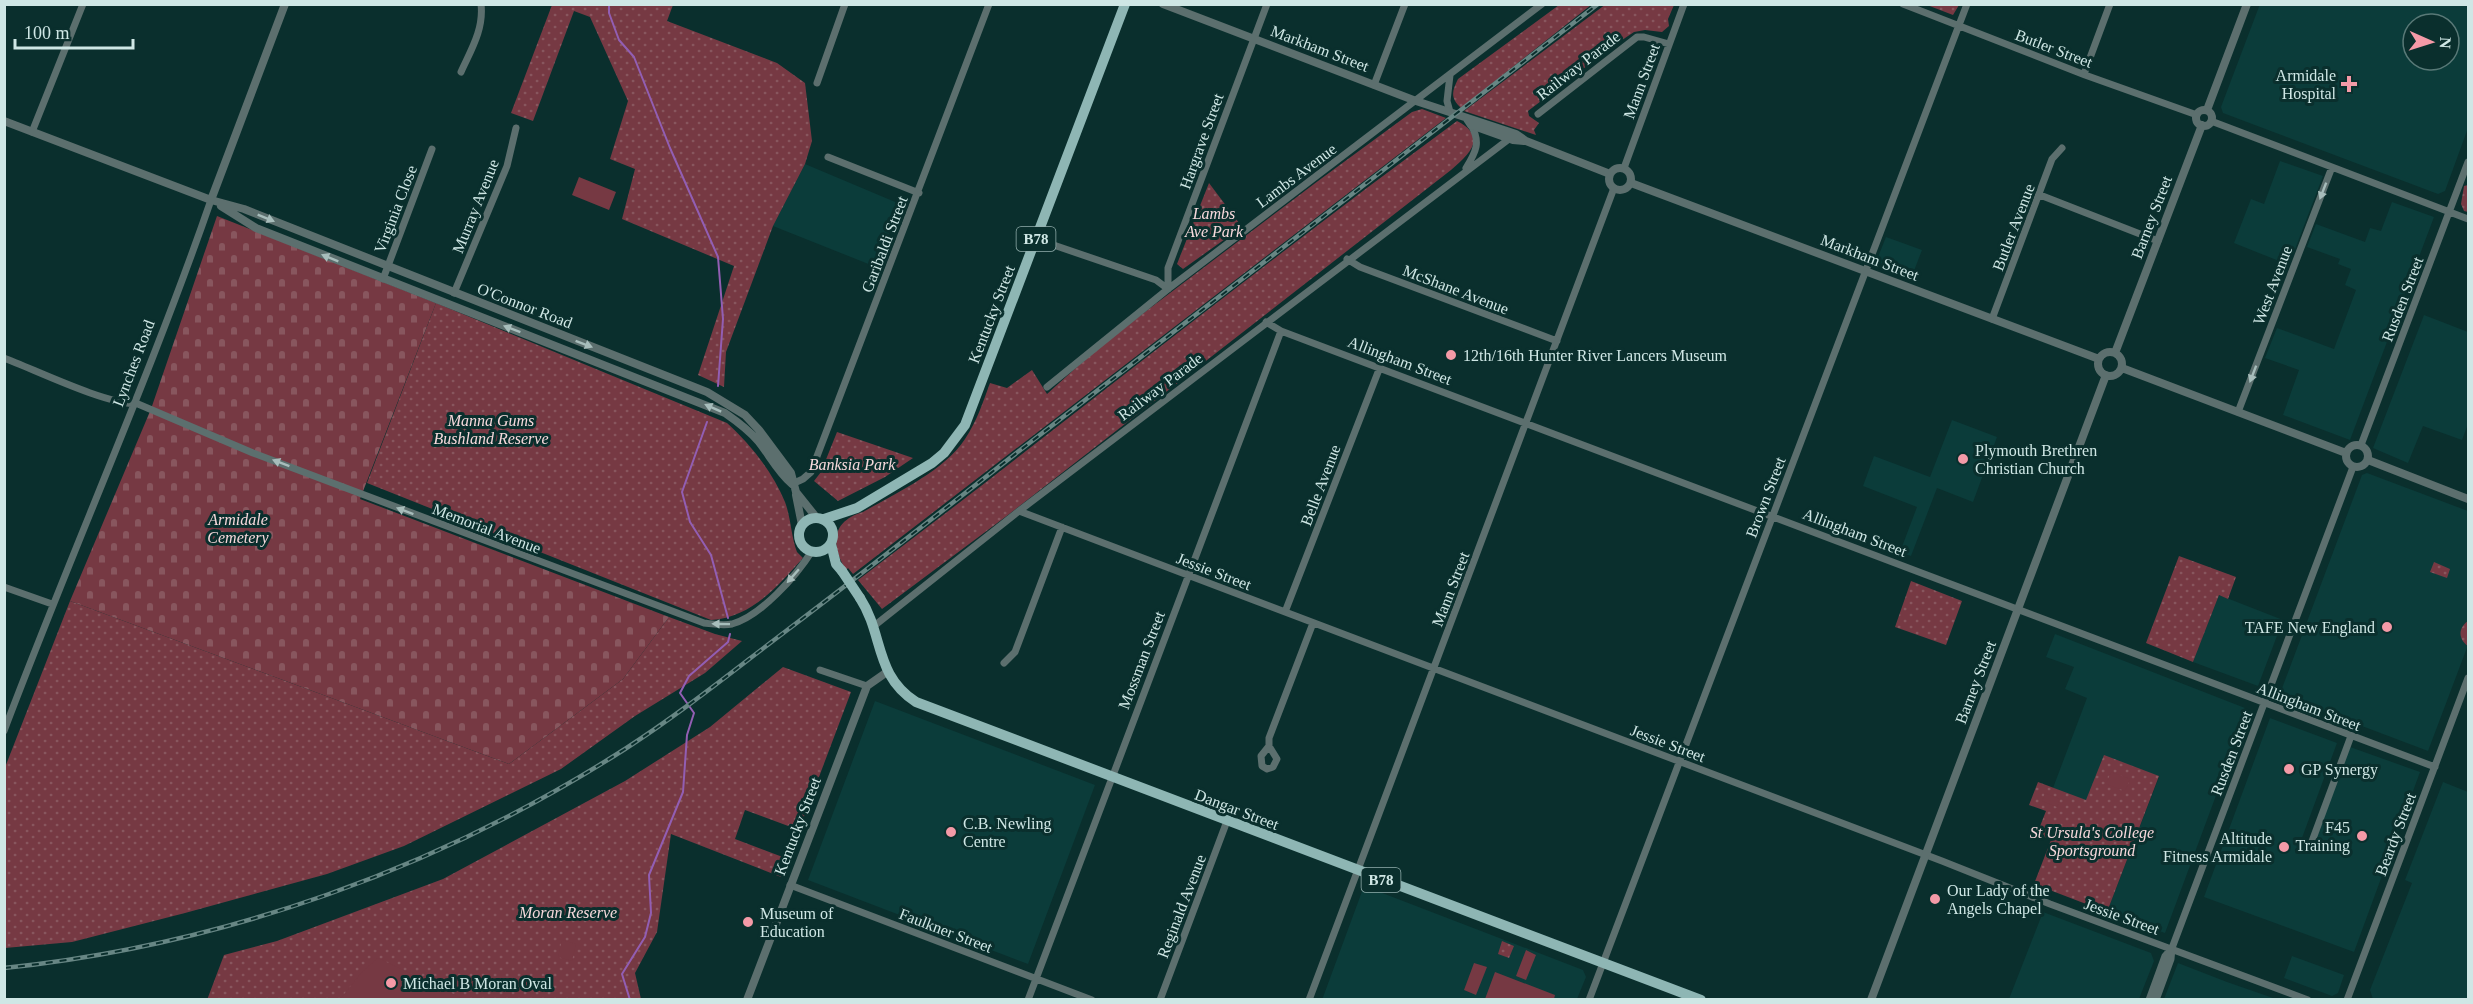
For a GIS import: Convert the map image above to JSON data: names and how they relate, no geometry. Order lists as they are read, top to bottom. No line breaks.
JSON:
{"streets":{"main road":["B78","Kentucky Street","Dangar Street"],"street":["Markham Street","Butler Street","Railway Parade","Mann Street","Hargrave Street","Lambs Avenue","Murray Avenue","Virginia Close","Barney Street","Butler Avenue","Garibaldi Street","West Avenue","McShane Avenue","Rusden Street","O'Connor Road","Allingham Street","Lynches Road","Belle Avenue","Brown Street","Memorial Avenue","Jessie Street","Mossman Street","Beardy Street","Reginald Avenue","Faulkner Street"]},"crossings":[["Markham Street","Railway Parade"],["Markham Street","Mann Street"],["Markham Street","Hargrave Street"],["Markham Street","Lambs Avenue"],["Markham Street","Barney Street"],["Markham Street","Butler Avenue"],["Markham Street","Brown Street"],["Butler Street","Barney Street"],["Butler Street","Brown Street"],["Railway Parade","Mann Street"],["Railway Parade","McShane Avenue"],["Railway Parade","Allingham Street"],["Railway Parade","Jessie Street"],["Railway Parade","Dangar Street"],["Mann Street","McShane Avenue"],["Mann Street","Allingham Street"],["Mann Street","Jessie Street"],["Mann Street","Dangar Street"],["Hargrave Street","Lambs Avenue"],["Murray Avenue","O'Connor Road"],["Virginia Close","O'Connor Road"],["Barney Street","Allingham Street"],["Barney Street","Jessie Street"],["B78","O'Connor Road"],["B78","Kentucky Street"],["B78","Memorial Avenue"],["B78","Dangar Street"],["Garibaldi Street","O'Connor Road"],["Rusden Street","Allingham Street"],["Rusden Street","Jessie Street"],["O'Connor Road","Kentucky Street"],["O'Connor Road","Lynches Road"],["O'Connor Road","Memorial Avenue"],["O'Connor Road","Dangar Street"],["Kentucky Street","Memorial Avenue"],["Kentucky Street","Dangar Street"],["Kentucky Street","Faulkner Street"],["Allingham Street","Belle Avenue"],["Allingham Street","Brown Street"],["Allingham Street","Mossman Street"],["Allingham Street","Beardy Street"],["Lynches Road","Memorial Avenue"],["Belle Avenue","Jessie Street"],["Brown Street","Jessie Street"],["Brown Street","Dangar Street"],["Memorial Avenue","Dangar Street"],["Jessie Street","Mossman Street"],["Mossman Street","Dangar Street"],["Mossman Street","Faulkner Street"],["Dangar Street","Reginald Avenue"]],"one_way":["West Avenue","Memorial Avenue"],"parks":["Lambs Ave Park","Manna Gums Bushland Reserve","Banksia Park","Armidale Cemetery","St Ursula's College Sportsground","Moran Reserve"],"places":{"health":["Armidale Hospital"],"other":["12th/16th Hunter River Lancers Museum","Plymouth Brethren Christian Church","TAFE New England","GP Synergy","C.B. Newling Centre","F45 Training","Altitude Fitness Armidale","Our Lady of the Angels Chapel","Museum of Education","Michael B Moran Oval"]},"scale_bar":"100 m","north":"right"}
